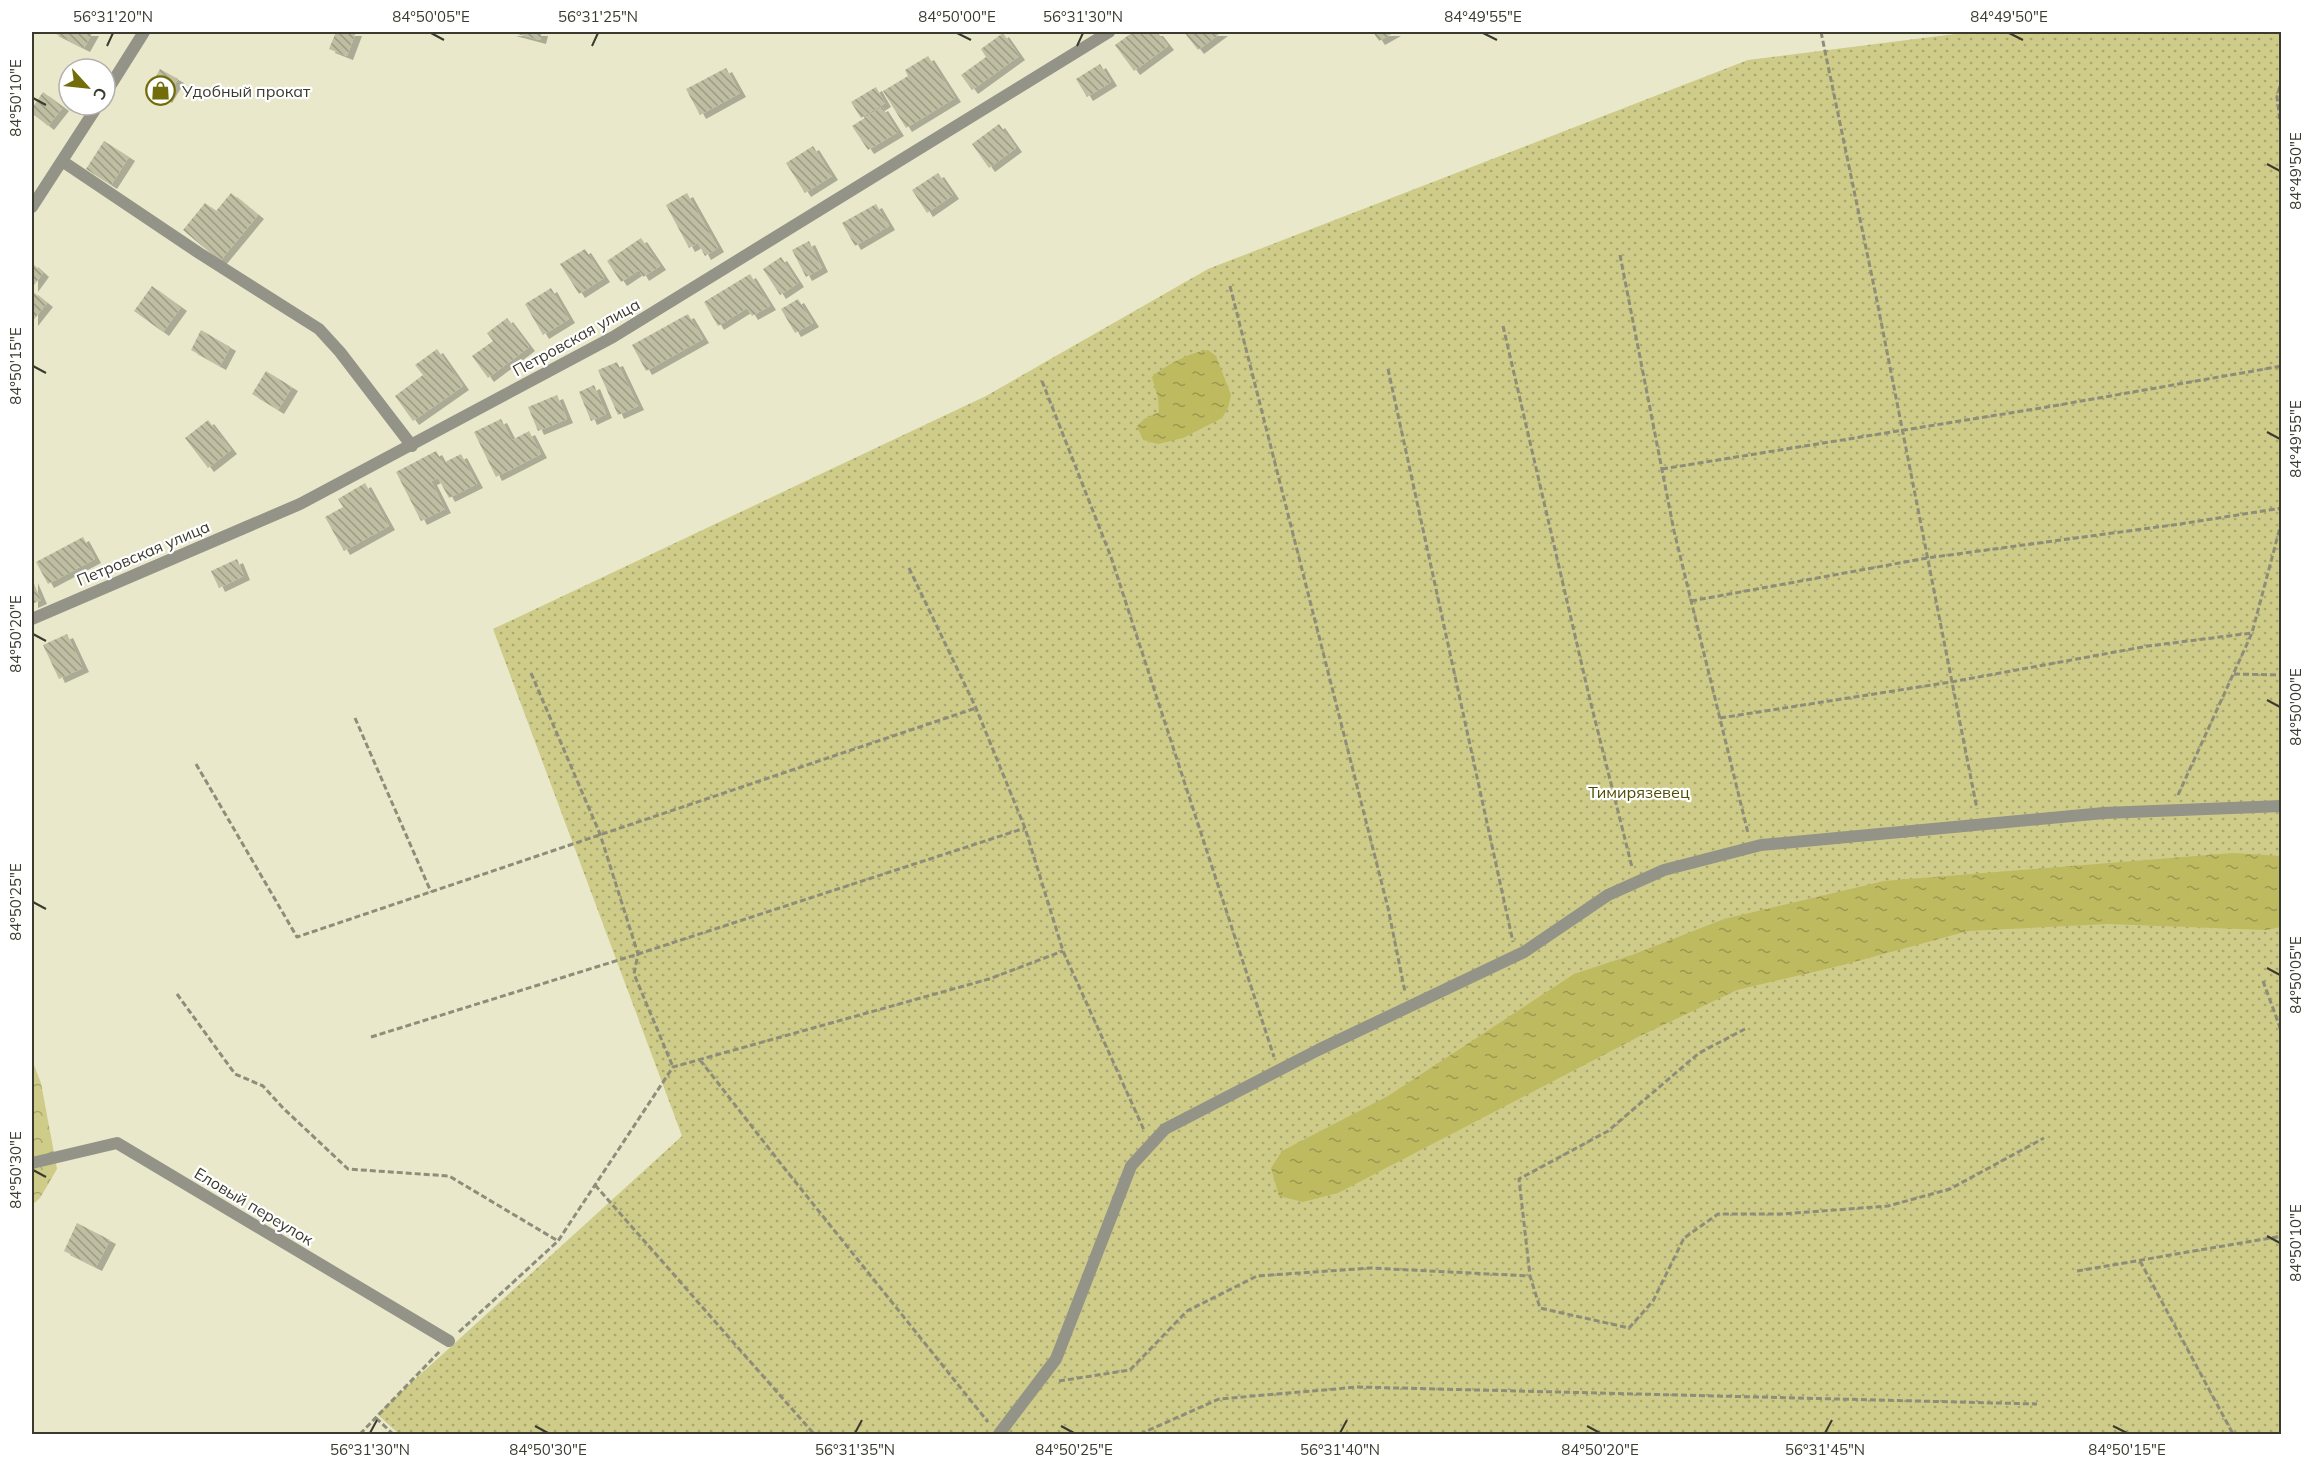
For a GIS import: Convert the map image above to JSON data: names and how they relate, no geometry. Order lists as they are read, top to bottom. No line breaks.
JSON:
{"streets":{"street":["Петровская улица","Еловый переулок"]},"parks":["Тимирязевец"],"places":{"shop":["Удобный прокат"]},"north":"bottom right","coordinates":["56°31'20\"N","84°50'05\"E","56°31'25\"N","84°50'00\"E","56°31'30\"N","84°49'55\"E","84°49'50\"E","84°50'10\"E","84°50'15\"E","84°50'20\"E","84°50'25\"E","84°50'30\"E","56°31'35\"N","56°31'40\"N","56°31'45\"N"]}
